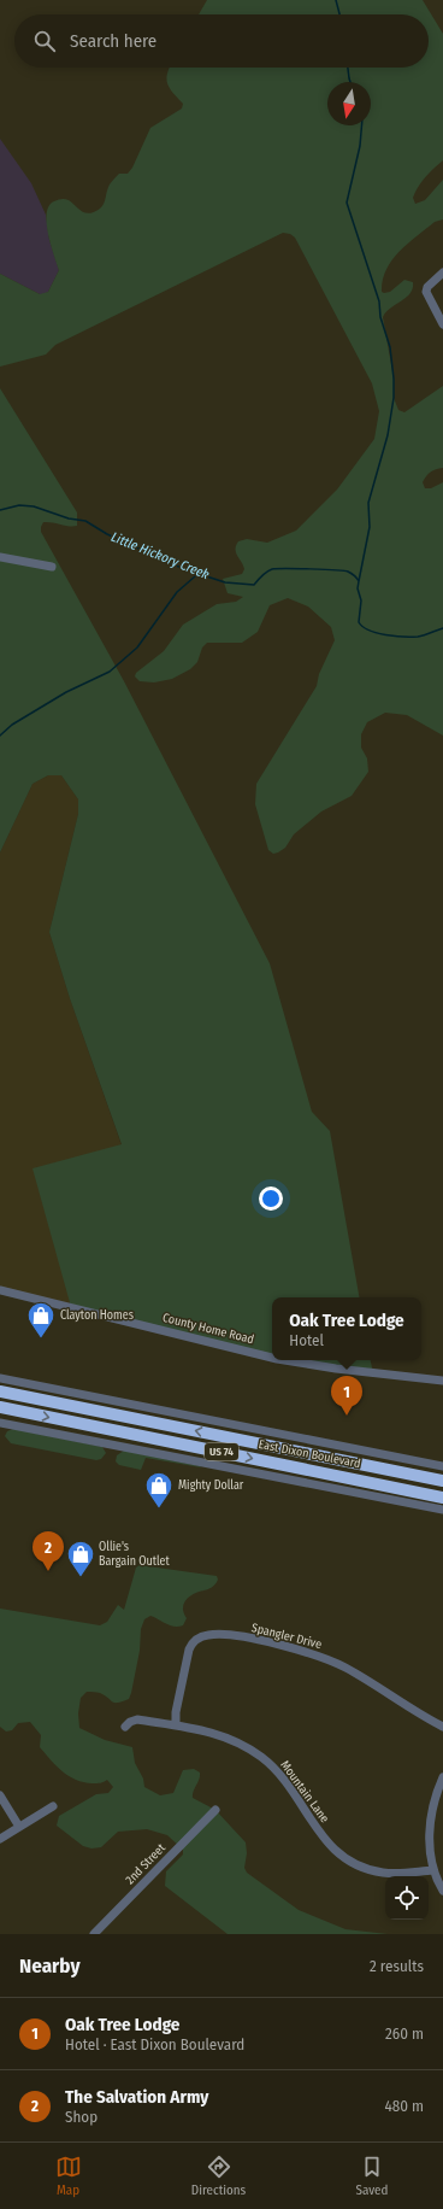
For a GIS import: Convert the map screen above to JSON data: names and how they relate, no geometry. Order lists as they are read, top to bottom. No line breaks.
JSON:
{"streets":{"highway":["US 74","East Dixon Boulevard"],"street":["County Home Road","Spangler Drive","Mountain Lane","2nd Street"]},"crossings":[["Spangler Drive","Mountain Lane"]],"water":["Little Hickory Creek"],"places":{"shop":["Clayton Homes","Mighty Dollar","Ollie's Bargain Outlet"]},"north":"bottom","page":{"search":"Search here","popup":["Oak Tree Lodge","Hotel"],"pins":["1","2"],"heading":["Nearby","2 results"],"list":[{"mark":"1","name":"Oak Tree Lodge","note":"Hotel · East Dixon Boulevard","value":"260 m"},{"mark":"2","name":"The Salvation Army","note":"Shop","value":"480 m"}],"nav":["Map","Directions","Saved"]}}
